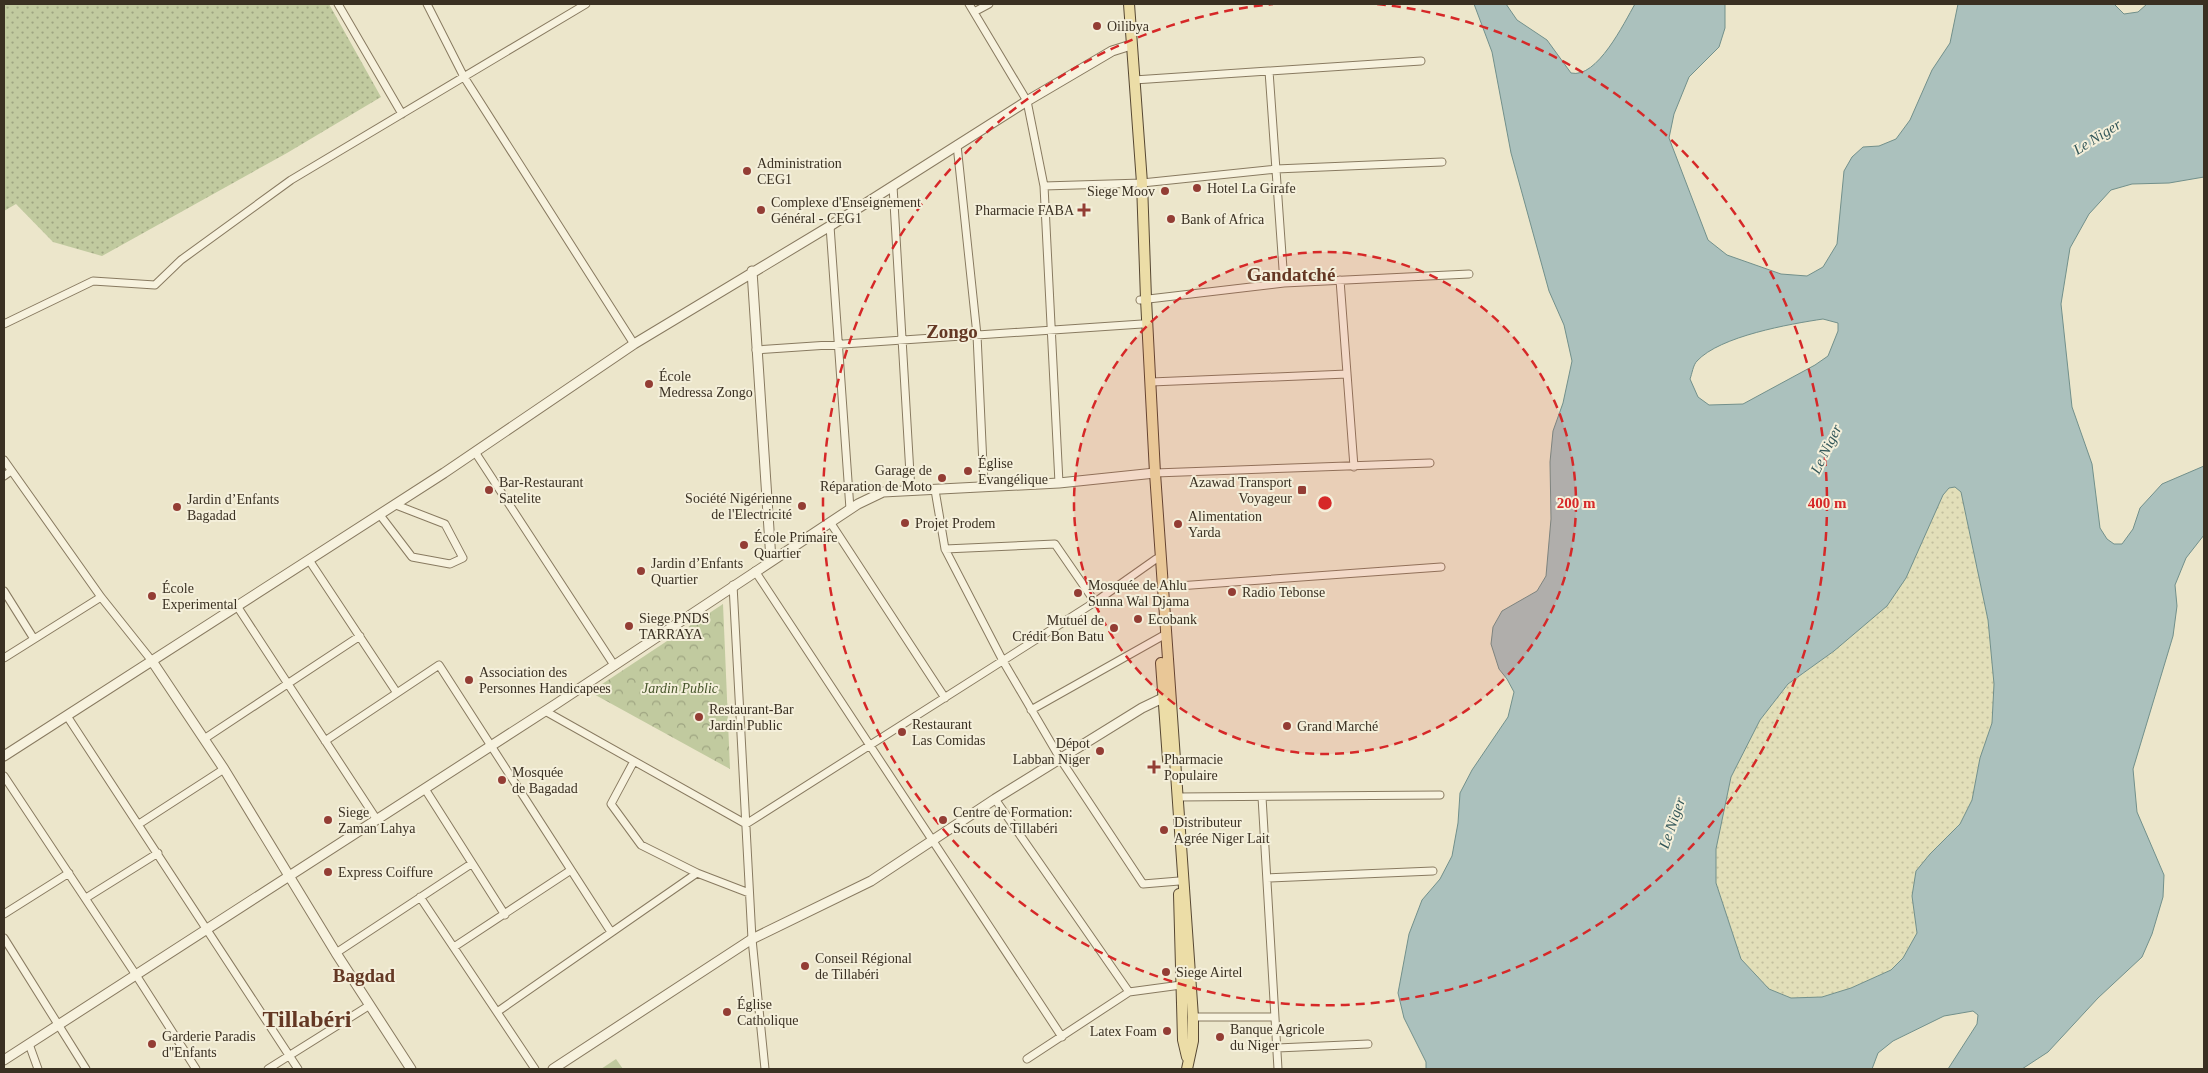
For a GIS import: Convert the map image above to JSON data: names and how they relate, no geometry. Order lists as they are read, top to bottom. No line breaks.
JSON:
{"districts":["Gandatché","Zongo","Bagdad","Tillabéri"],"water":["Le Niger"],"parks":["Jardin Public"],"places":{"other":["Oilibya","Administration CEG1","Hotel La Girafe","Siege Moov","Complexe d'Enseignement Général - CEG1","Bank of Africa","École Medressa Zongo","Église Evangélique","Garage de Réparation de Moto","Bar-Restaurant Satelite","Société Nigérienne de l'Electricité","Jardin d’Enfants Bagadad","Projet Prodem","Alimentation Yarda","École Primaire Quartier","Jardin d’Enfants Quartier","Radio Tebonse","Mosquée de Ahlu Sunna Wal Djama","École Experimental","Ecobank","Siege PNDS TARRAYA","Mutuel de Crédit Bon Batu","Association des Personnes Handicapees","Restaurant-Bar Jardin Public","Grand Marché","Restaurant Las Comidas","Dépot Labban Niger","Mosquée de Bagadad","Siege Zaman Lahya","Centre de Formation: Scouts de Tillabéri","Distributeur Agrée Niger Lait","Express Coiffure","Conseil Régional de Tillabéri","Siege Airtel","Église Catholique","Latex Foam","Banque Agricole du Niger","Garderie Paradis d''Enfants"],"health":["Pharmacie FABA","Pharmacie Populaire"],"transit":["Azawad Transport Voyageur"]},"rings":["200 m","400 m"]}
